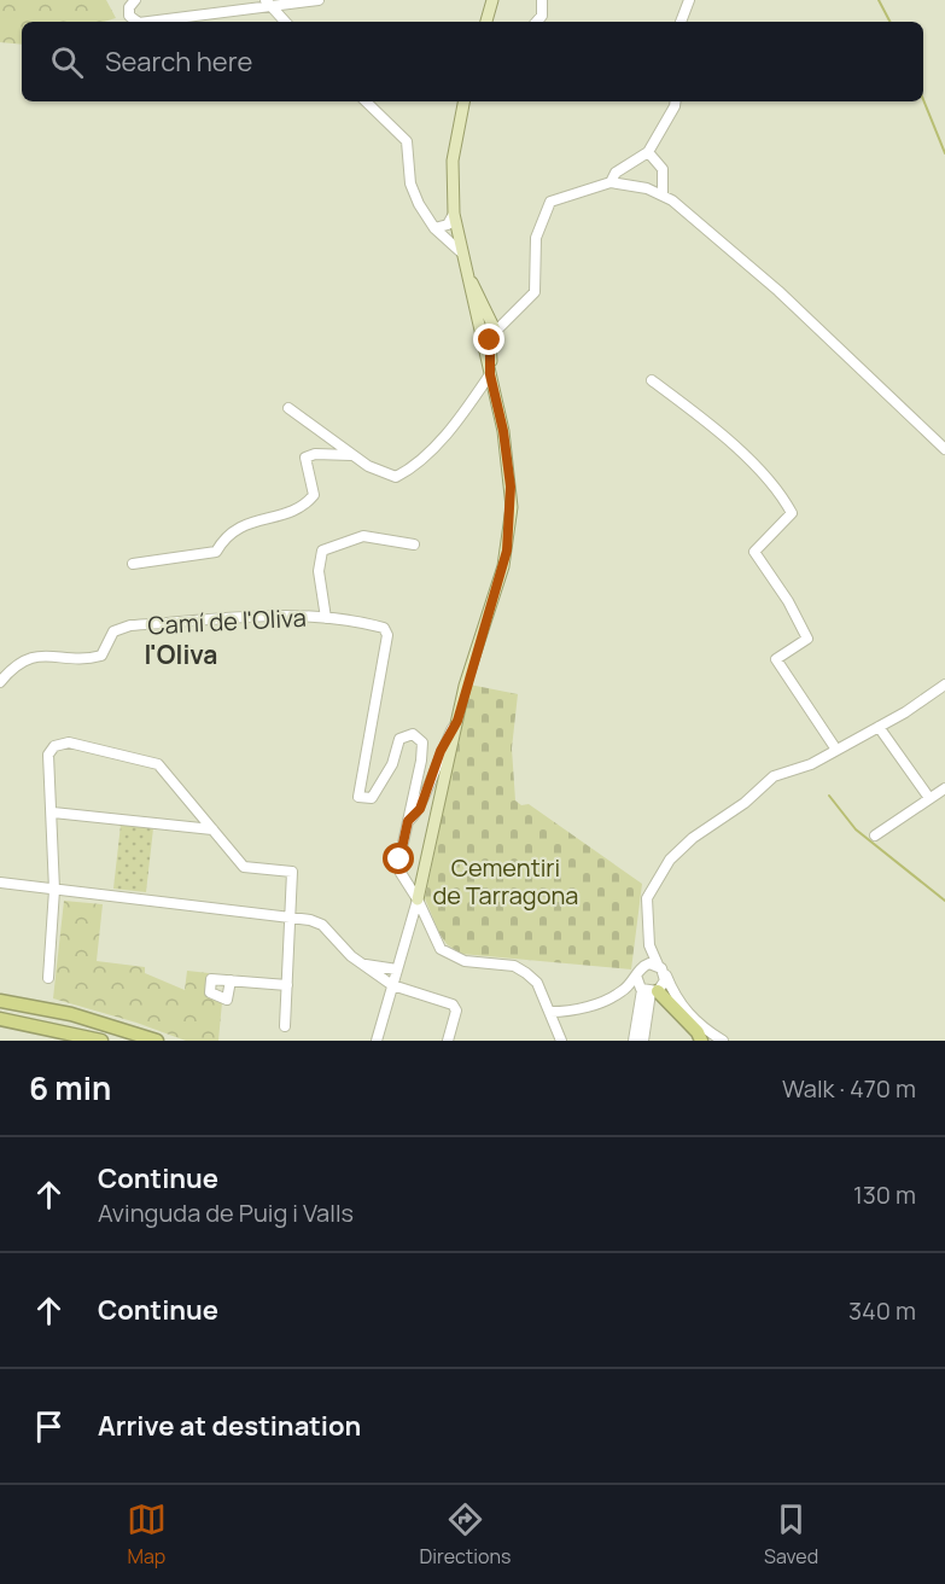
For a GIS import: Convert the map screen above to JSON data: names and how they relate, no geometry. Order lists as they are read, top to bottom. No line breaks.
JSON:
{"streets":{"street":["Camí de l'Oliva"]},"districts":["l'Oliva"],"parks":["Cementiri de Tarragona"],"page":{"search":"Search here","heading":["6 min","Walk · 470 m"],"list":[["Continue","Avinguda de Puig i Valls","130 m"],["Continue","340 m"],"Arrive at destination"],"nav":["Map","Directions","Saved"]}}
